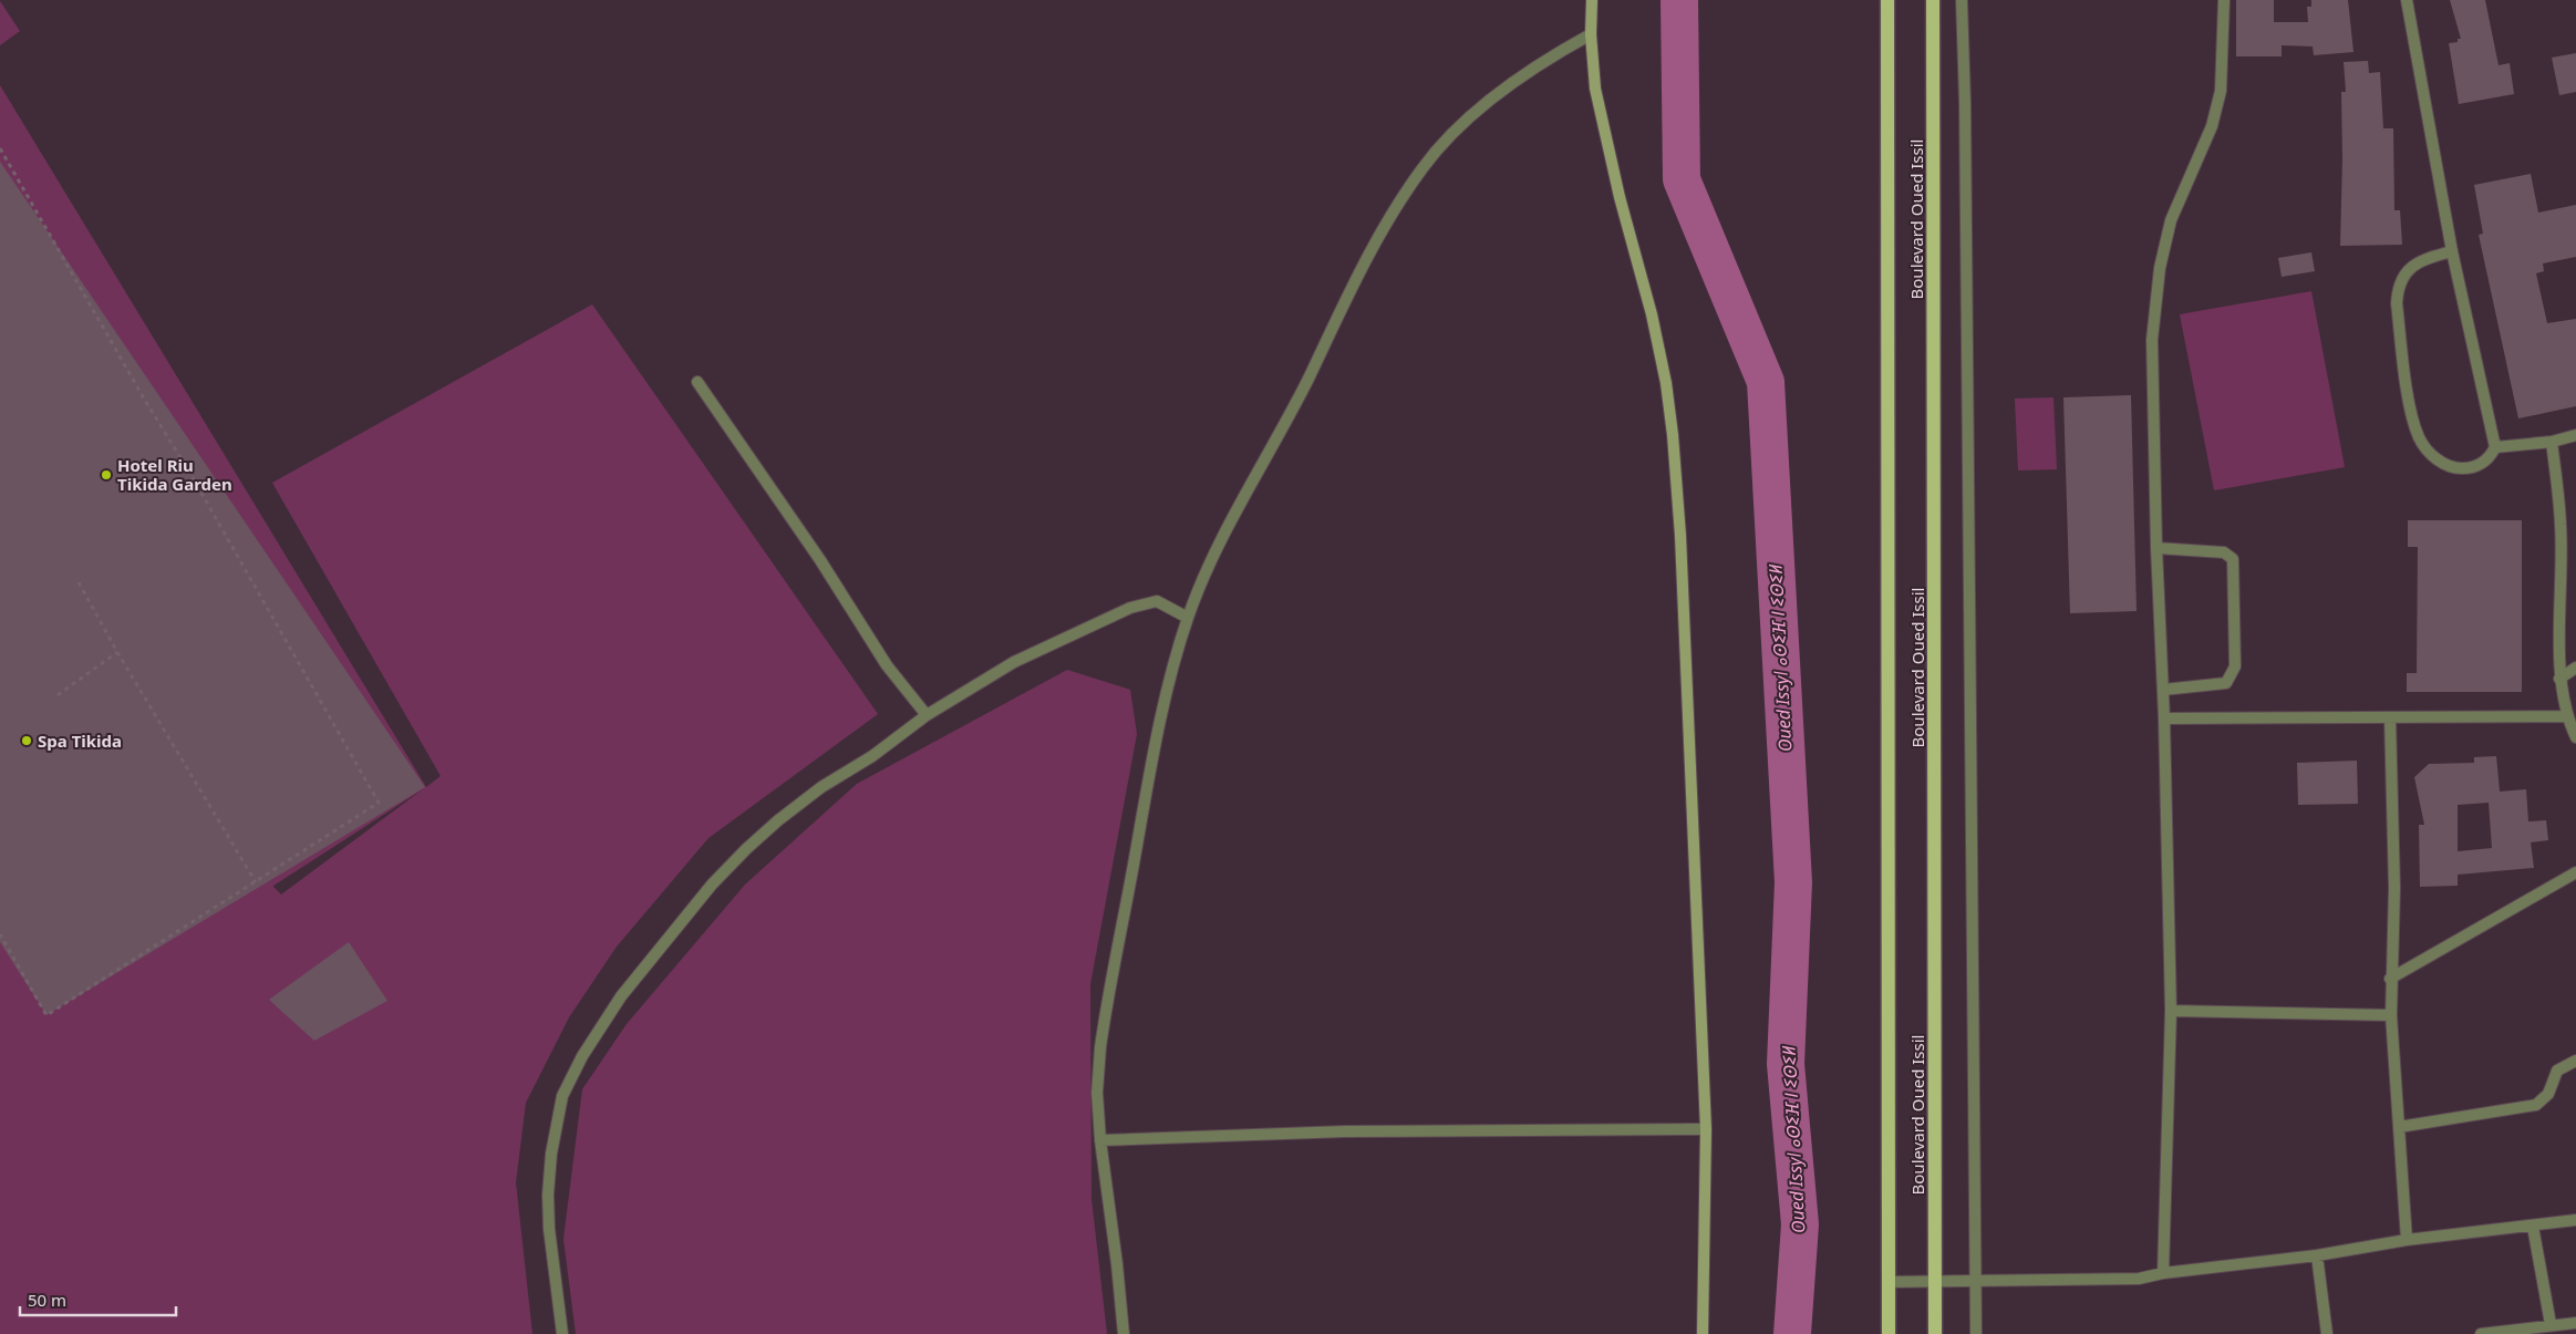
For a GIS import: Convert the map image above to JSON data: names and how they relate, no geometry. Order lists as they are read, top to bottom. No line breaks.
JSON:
{"streets":{"main road":["Boulevard Oued Issil"]},"water":["Oued Issyl ⴰⵙⵉⴼ ⵏ ⵉⵙⵉⵍ"],"places":["Hotel Riu Tikida Garden","Spa Tikida"],"scale_bar":"50 m"}
